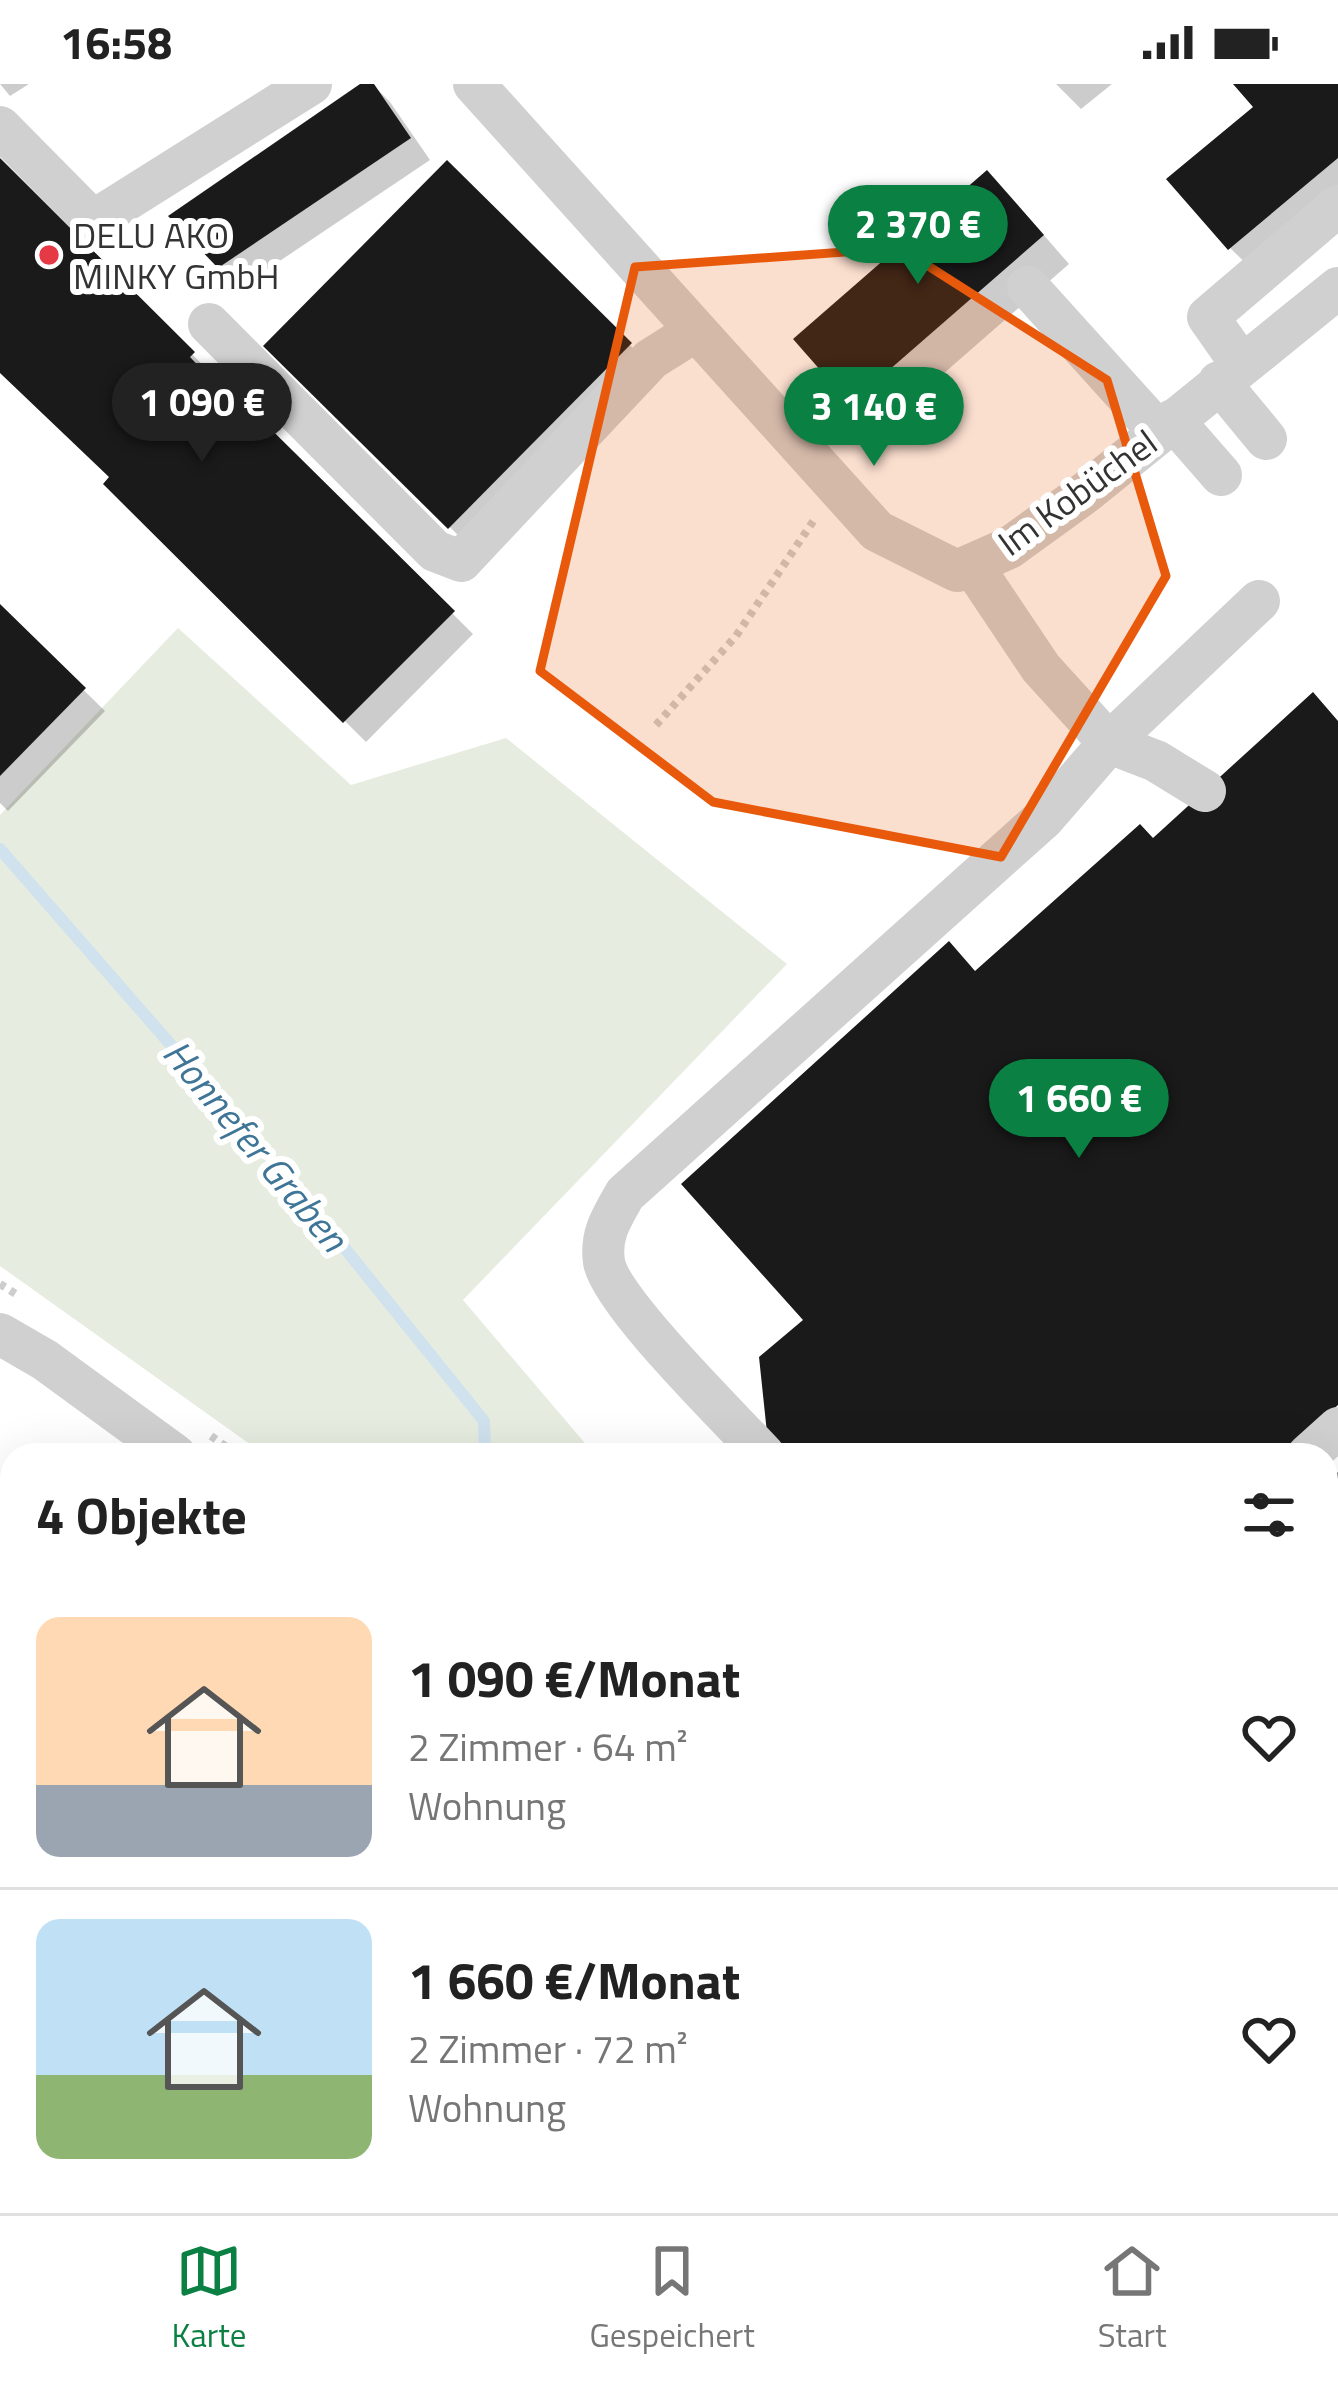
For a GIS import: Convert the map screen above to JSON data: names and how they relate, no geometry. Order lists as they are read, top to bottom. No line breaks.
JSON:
{"streets":{"street":["Im Kobüchel"]},"water":["Honnefer Graben"],"places":["DELU AKO MINKY GmbH"],"page":{"status":"16:58","price":["2 370 €","1 090 €","3 140 €","1 660 €"],"heading":"4 Objekte","list":[{"name":"1 090 €/Monat","note":"2 Zimmer · 64 m² · Wohnung"},{"name":"1 660 €/Monat","note":"2 Zimmer · 72 m² · Wohnung"}],"tabs":["Karte","Gespeichert","Start"]}}
